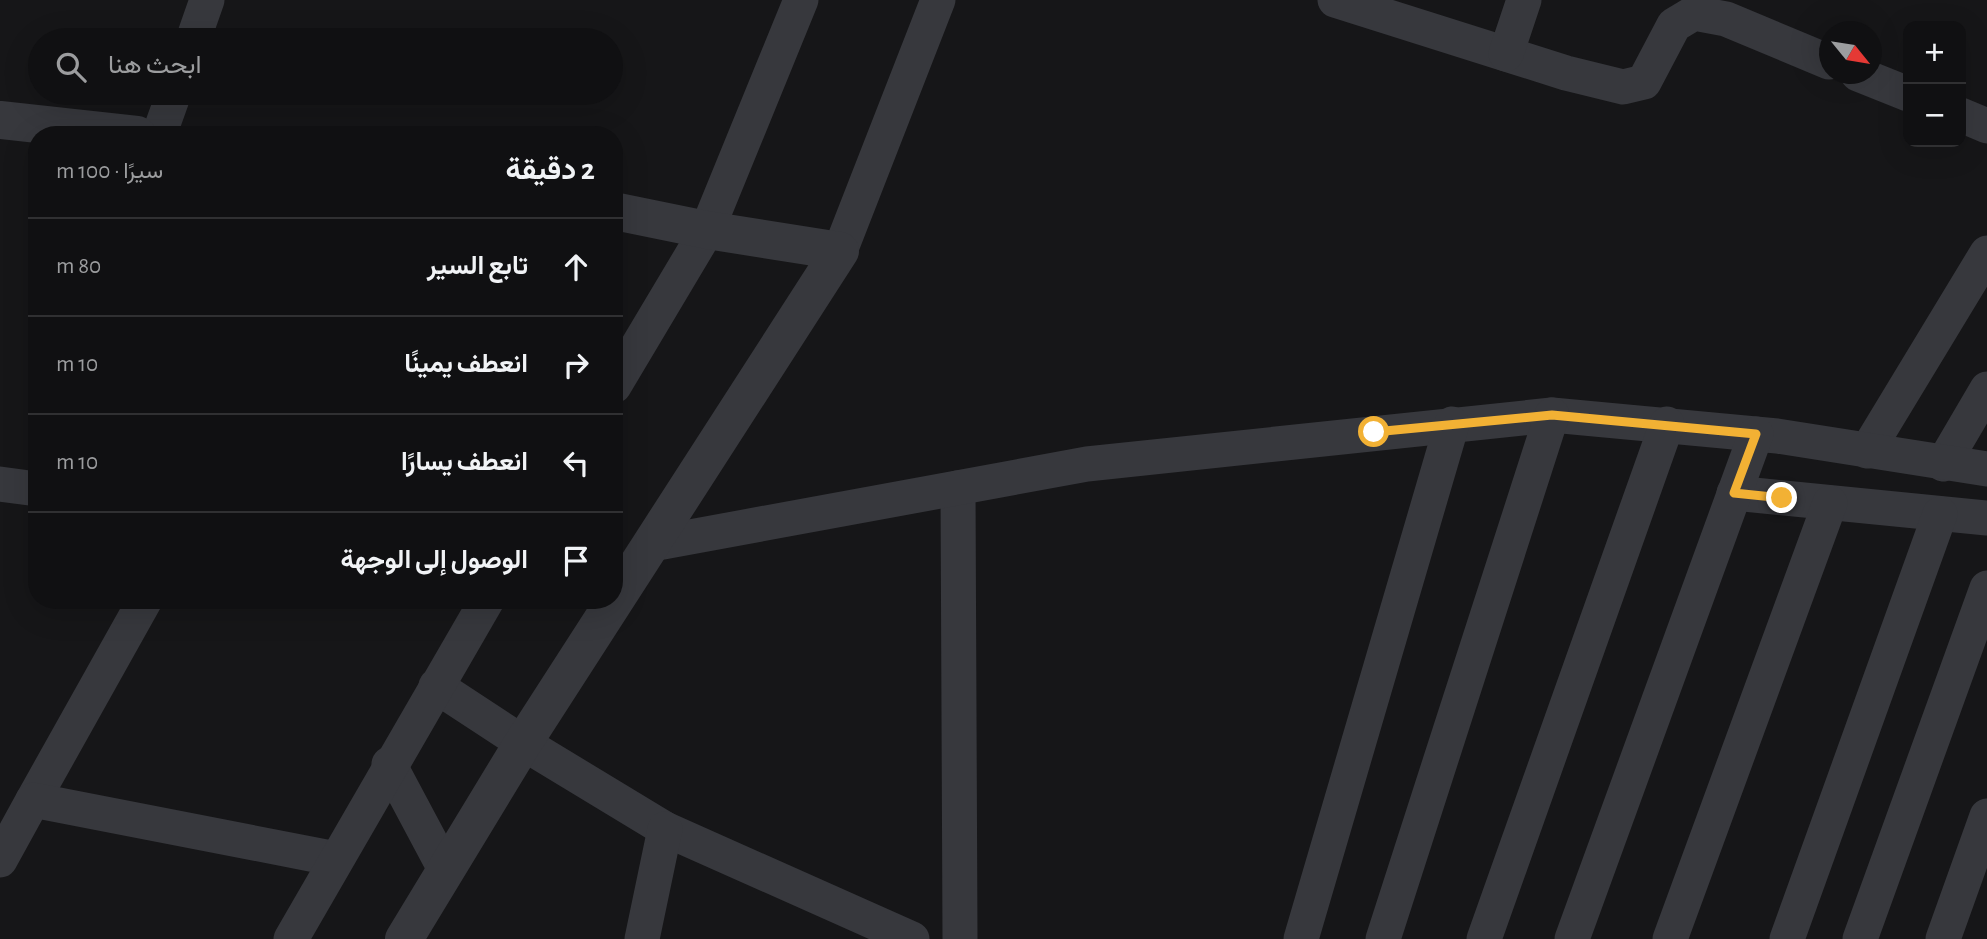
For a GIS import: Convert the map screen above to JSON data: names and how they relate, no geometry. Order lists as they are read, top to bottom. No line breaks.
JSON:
{"north":"bottom right","page":{"map_buttons":["+","−"],"search":"ابحث هنا","heading":["2 دقيقة","سيرًا · 100 m"],"list":[["تابع السير","80 m"],["انعطف يمينًا","10 m"],["انعطف يسارًا","10 m"],"الوصول إلى الوجهة"]}}
